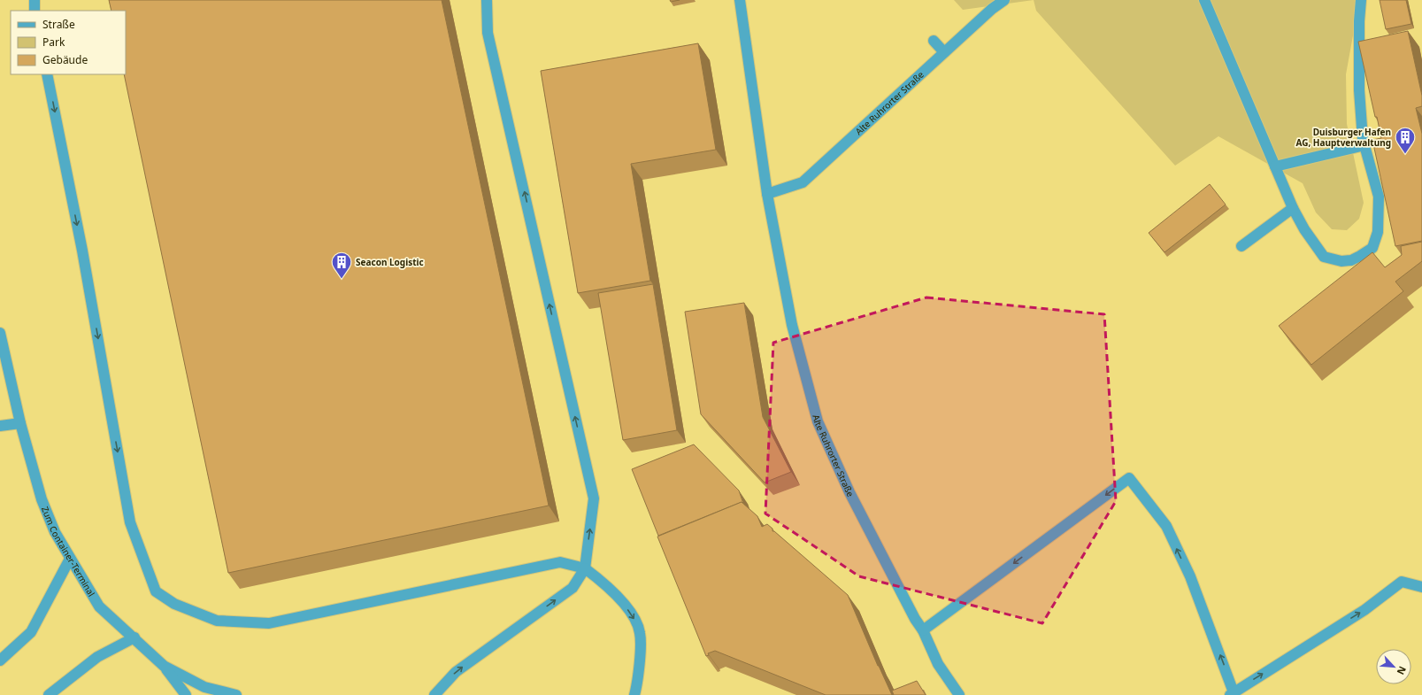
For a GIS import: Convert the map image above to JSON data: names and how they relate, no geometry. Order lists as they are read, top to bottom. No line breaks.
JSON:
{"streets":{"street":["Alte Ruhrorter Straße","Zum Container-Terminal"]},"places":{"building":["Duisburger Hafen AG, Hauptverwaltung","Seacon Logistic"]},"legend":["Straße","Park","Gebäude"],"north":"bottom right"}
